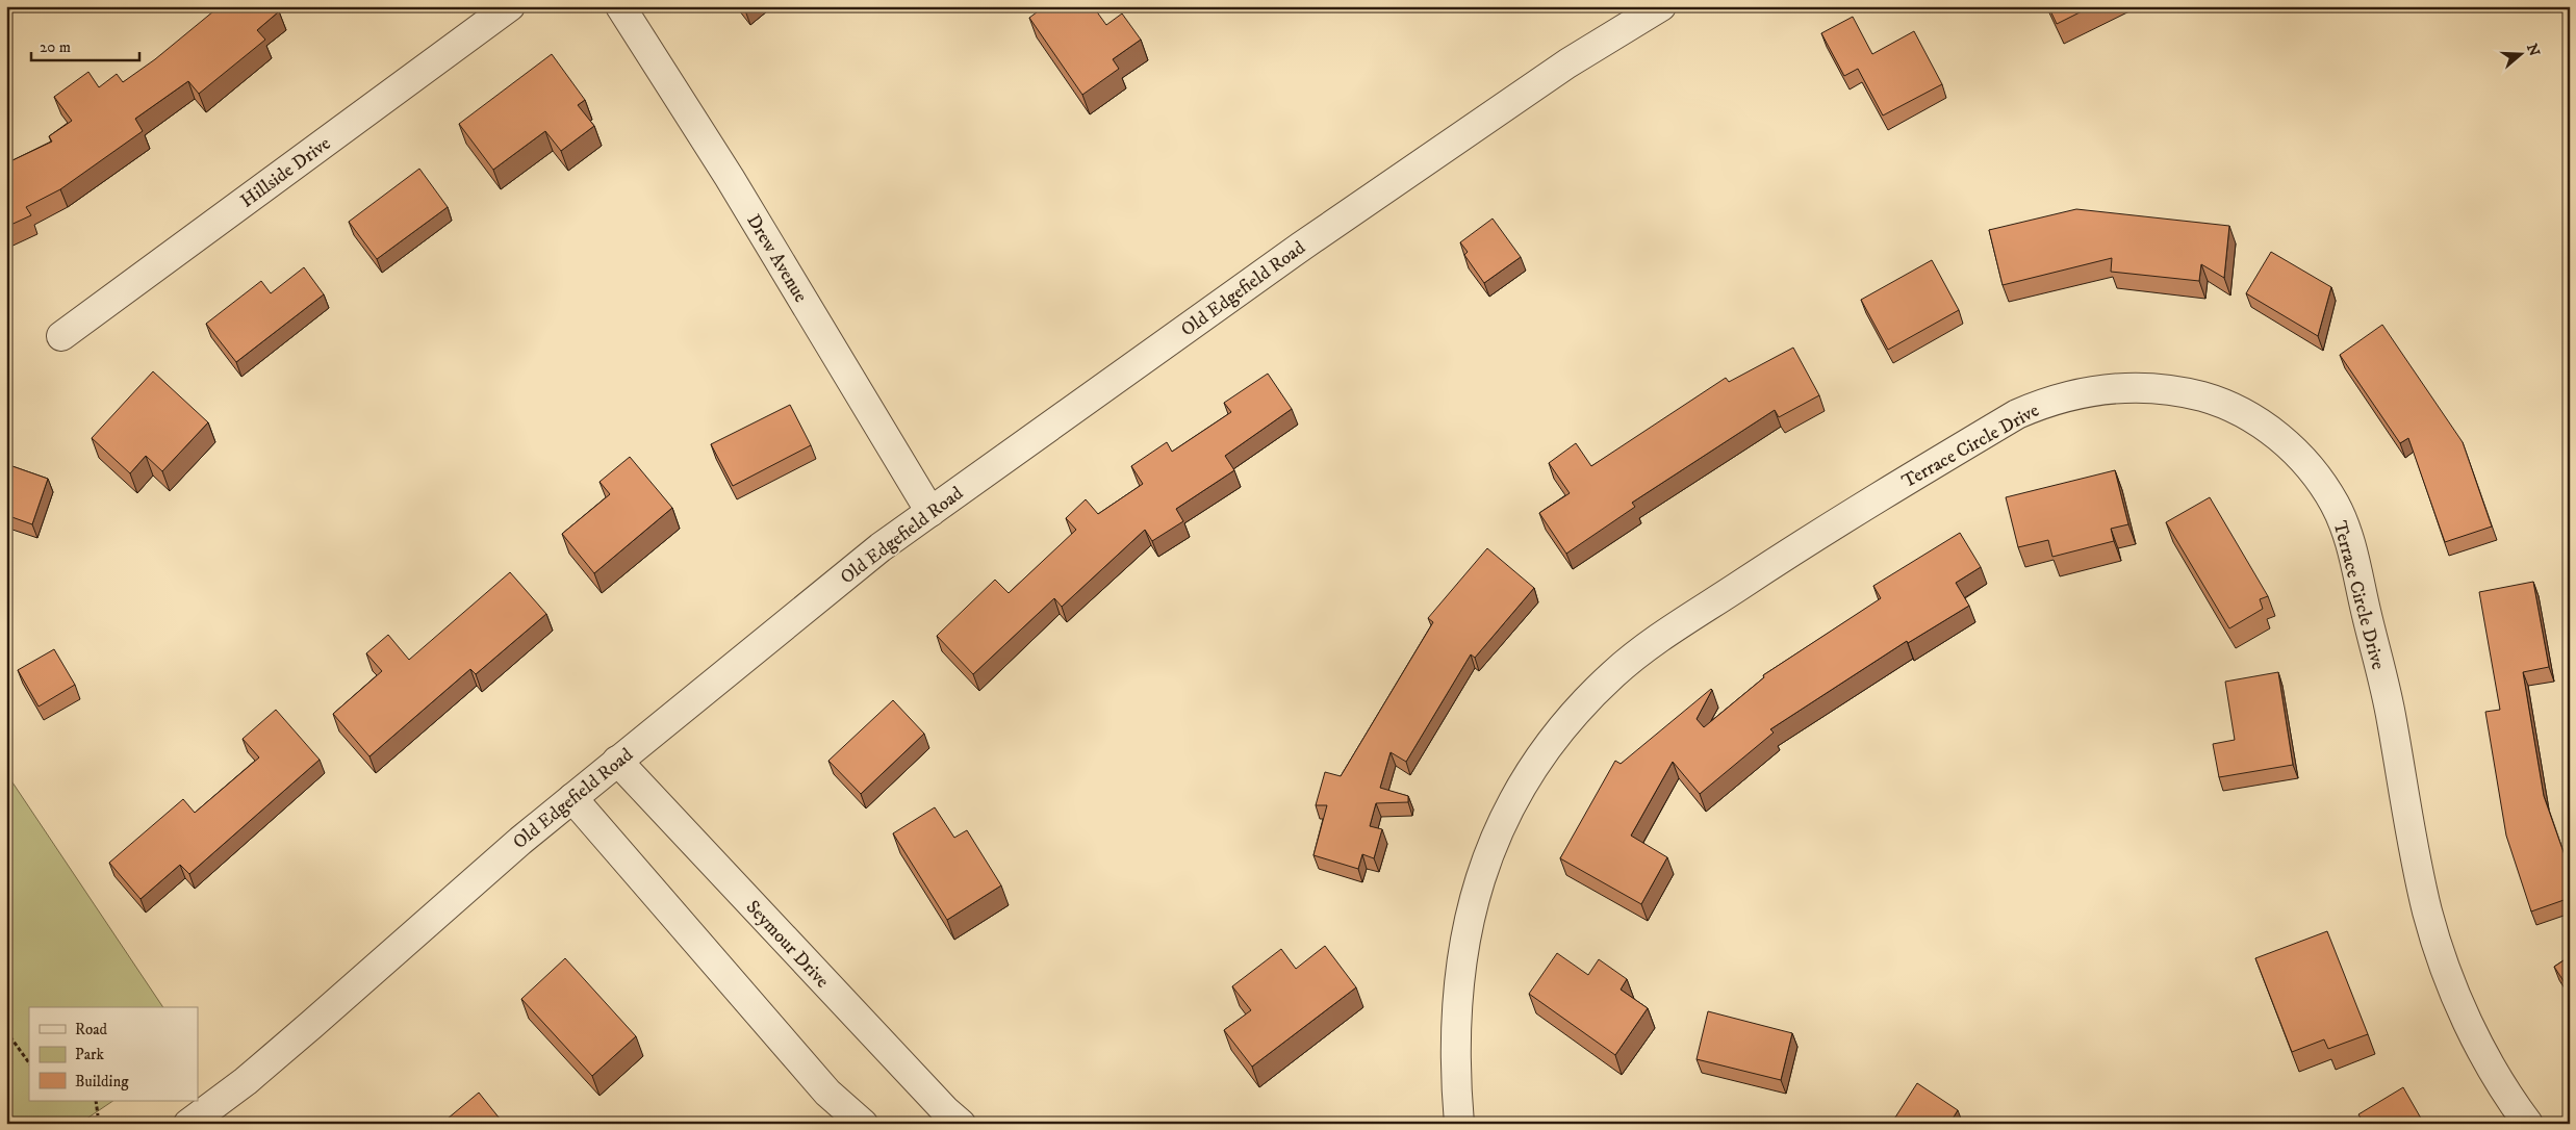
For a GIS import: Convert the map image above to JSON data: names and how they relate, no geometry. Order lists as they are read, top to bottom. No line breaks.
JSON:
{"streets":{"street":["Hillside Drive","Drew Avenue","Old Edgefield Road","Terrace Circle Drive","Seymour Drive"]},"crossings":[["Drew Avenue","Old Edgefield Road"],["Old Edgefield Road","Seymour Drive"]],"legend":["Road","Park","Building"],"scale_bar":"20 m","north":"right"}
